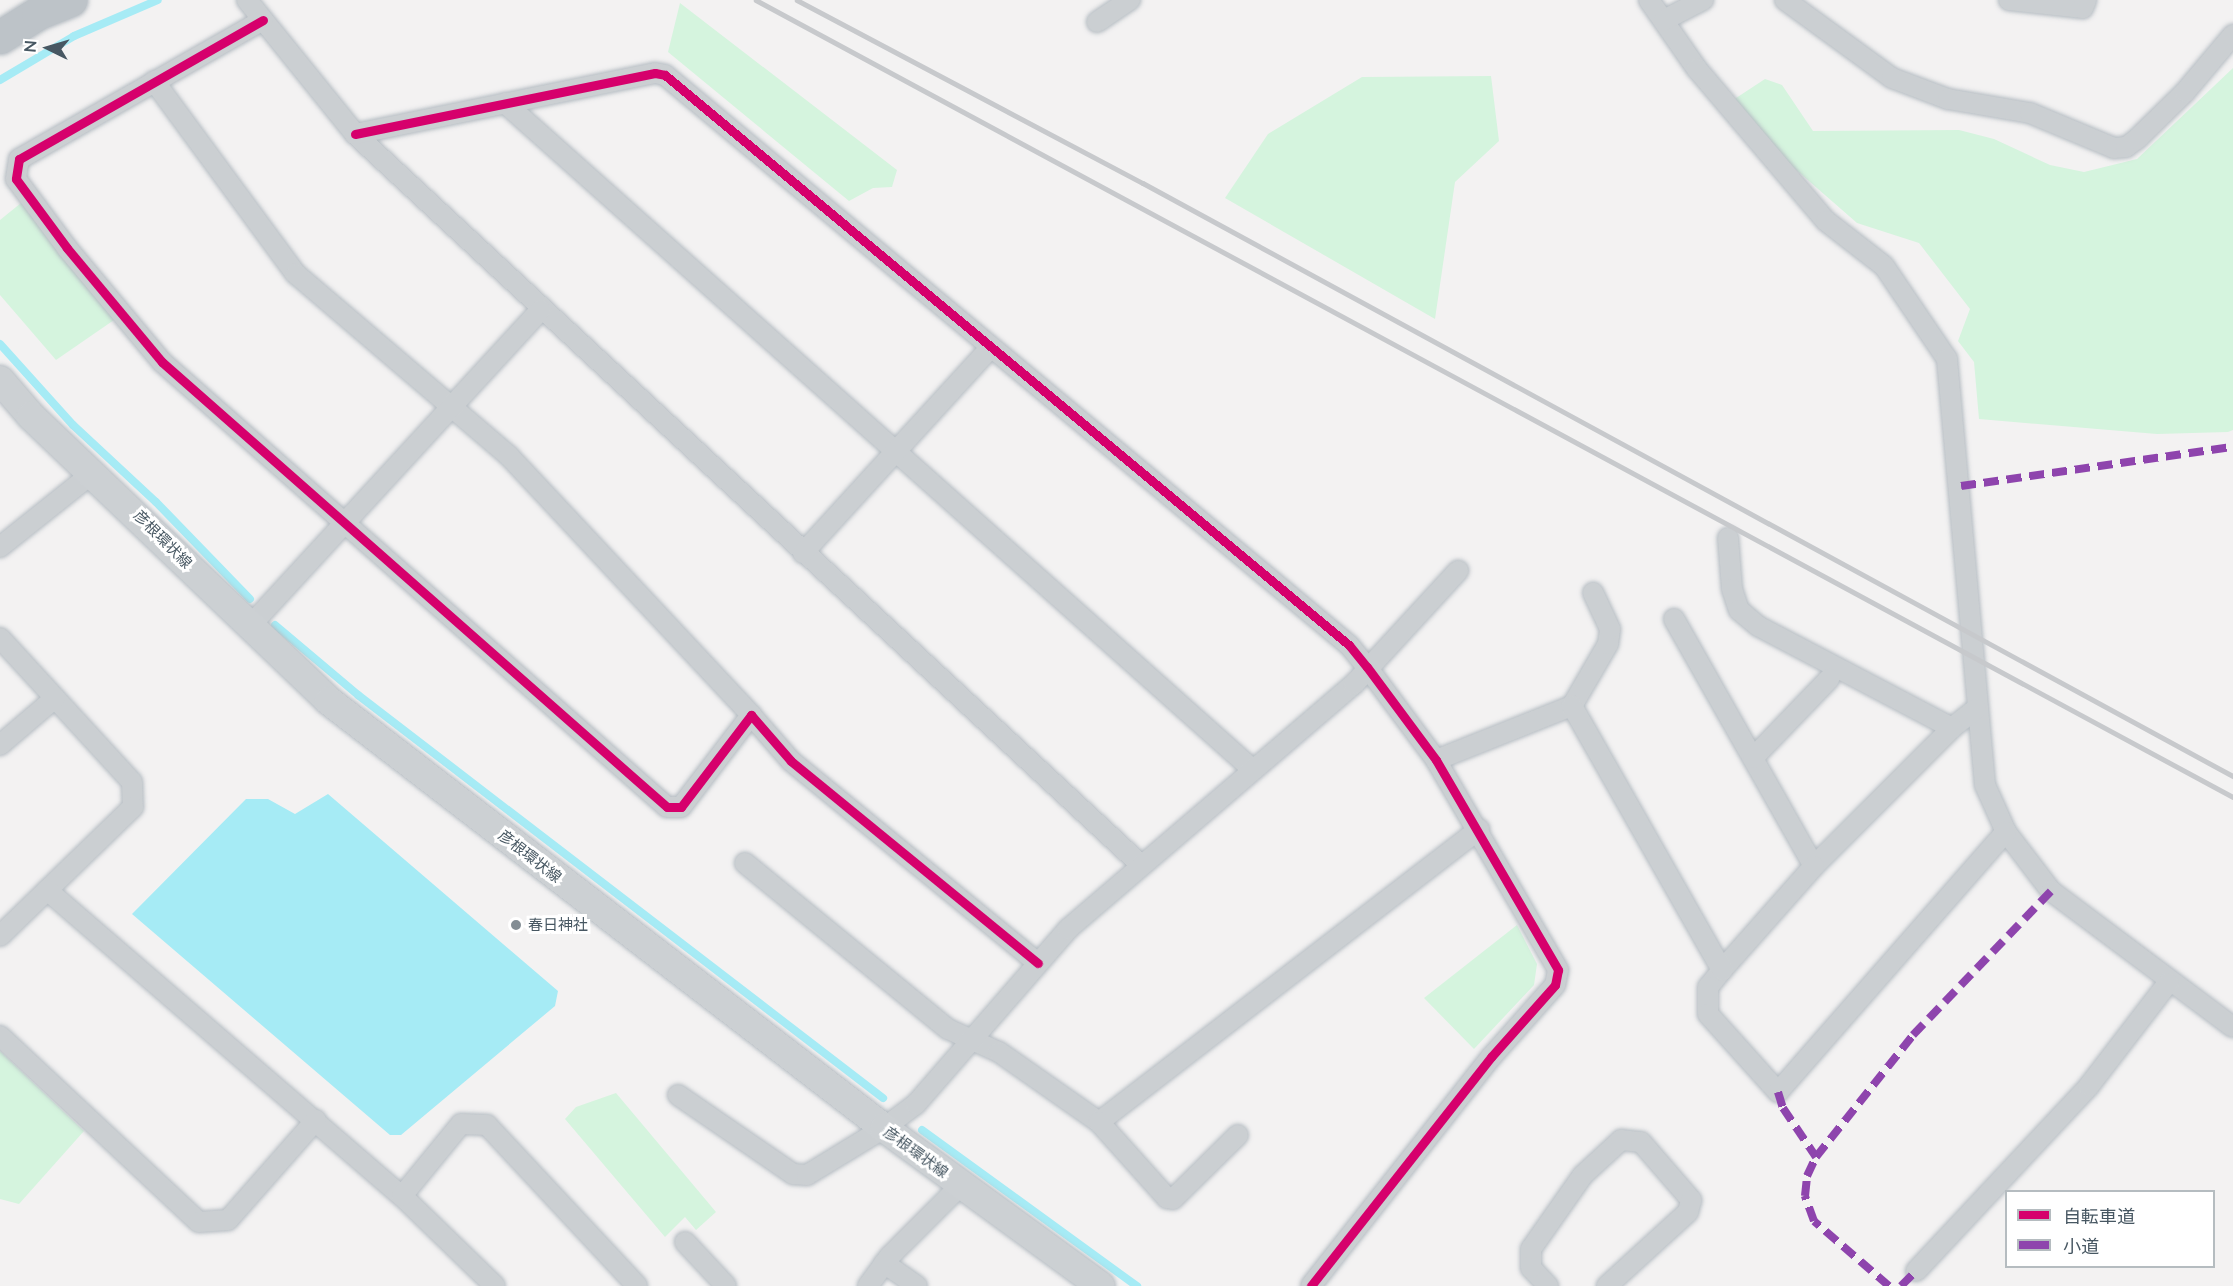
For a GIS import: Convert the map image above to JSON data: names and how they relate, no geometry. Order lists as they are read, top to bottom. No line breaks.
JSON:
{"streets":{"main road":["彦根環状線"]},"places":["春日神社"],"legend":["自転車道","小道"],"north":"left"}
